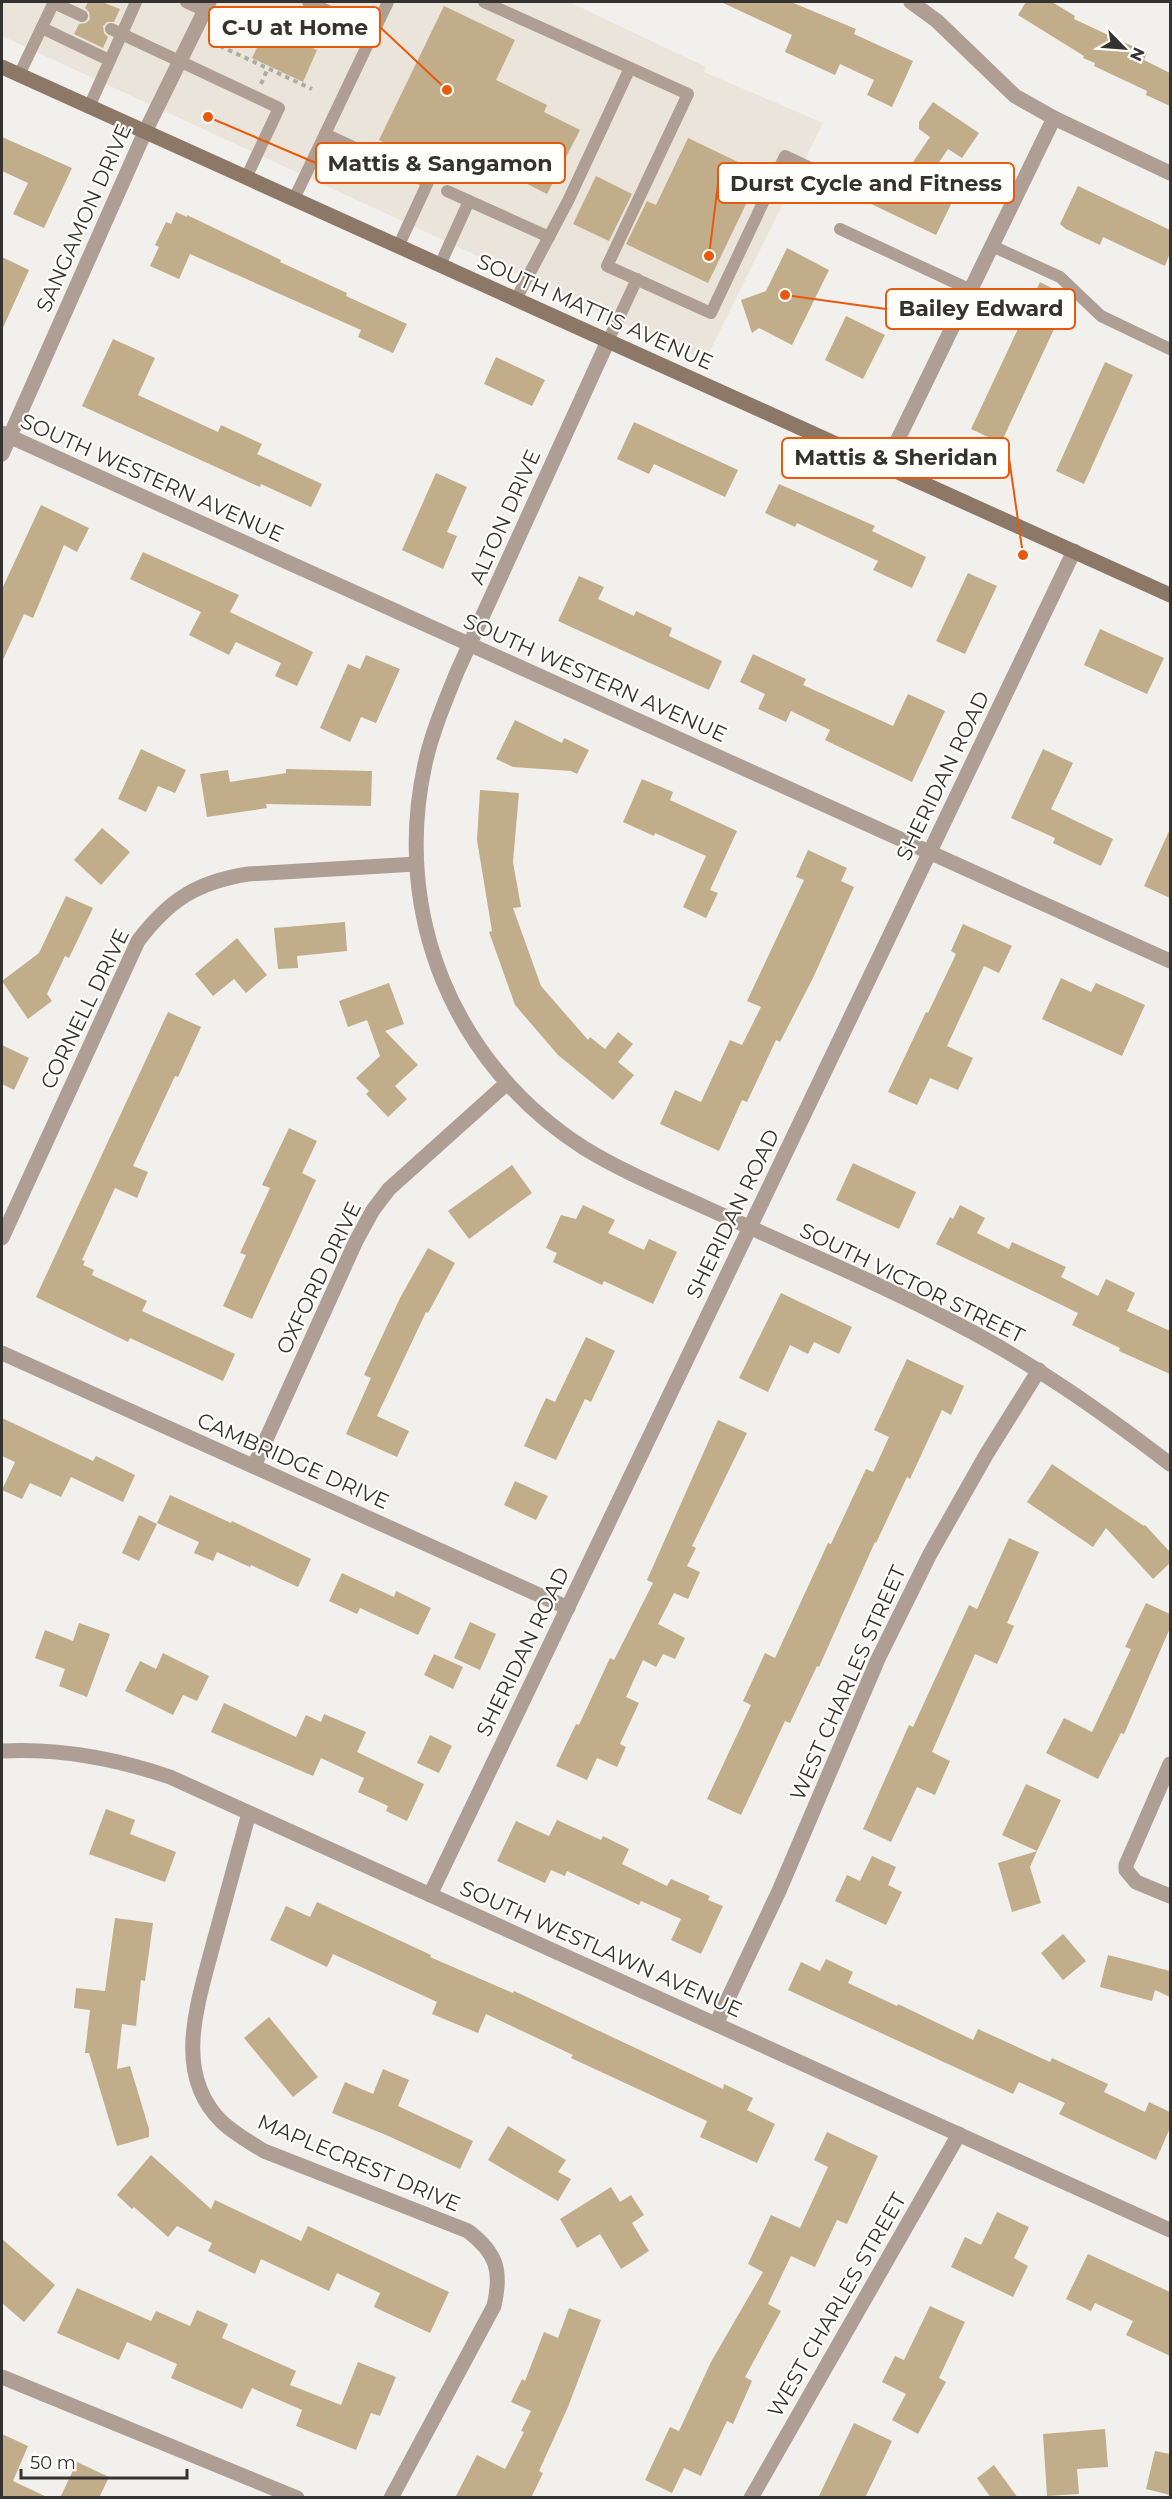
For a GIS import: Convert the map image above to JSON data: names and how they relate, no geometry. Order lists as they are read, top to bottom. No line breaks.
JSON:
{"streets":{"main road":["SOUTH MATTIS AVENUE"],"street":["SANGAMON DRIVE","SOUTH WESTERN AVENUE","ALTON DRIVE","SHERIDAN ROAD","CORNELL DRIVE","OXFORD DRIVE","SOUTH VICTOR STREET","CAMBRIDGE DRIVE","WEST CHARLES STREET","SOUTH WESTLAWN AVENUE","MAPLECREST DRIVE"]},"crossings":[["SANGAMON DRIVE","SOUTH MATTIS AVENUE"],["SANGAMON DRIVE","SOUTH WESTERN AVENUE"],["SOUTH MATTIS AVENUE","ALTON DRIVE"],["SOUTH MATTIS AVENUE","SHERIDAN ROAD"],["SOUTH WESTERN AVENUE","ALTON DRIVE"],["SOUTH WESTERN AVENUE","SHERIDAN ROAD"],["ALTON DRIVE","SHERIDAN ROAD"],["ALTON DRIVE","CORNELL DRIVE"],["ALTON DRIVE","OXFORD DRIVE"],["ALTON DRIVE","SOUTH VICTOR STREET"],["SHERIDAN ROAD","SOUTH VICTOR STREET"],["SHERIDAN ROAD","CAMBRIDGE DRIVE"],["SHERIDAN ROAD","SOUTH WESTLAWN AVENUE"],["OXFORD DRIVE","CAMBRIDGE DRIVE"],["SOUTH VICTOR STREET","WEST CHARLES STREET"],["WEST CHARLES STREET","SOUTH WESTLAWN AVENUE"],["SOUTH WESTLAWN AVENUE","MAPLECREST DRIVE"]],"places":["C-U at Home","Mattis & Sangamon","Durst Cycle and Fitness","Bailey Edward","Mattis & Sheridan"],"scale_bar":"50 m","north":"bottom right"}
